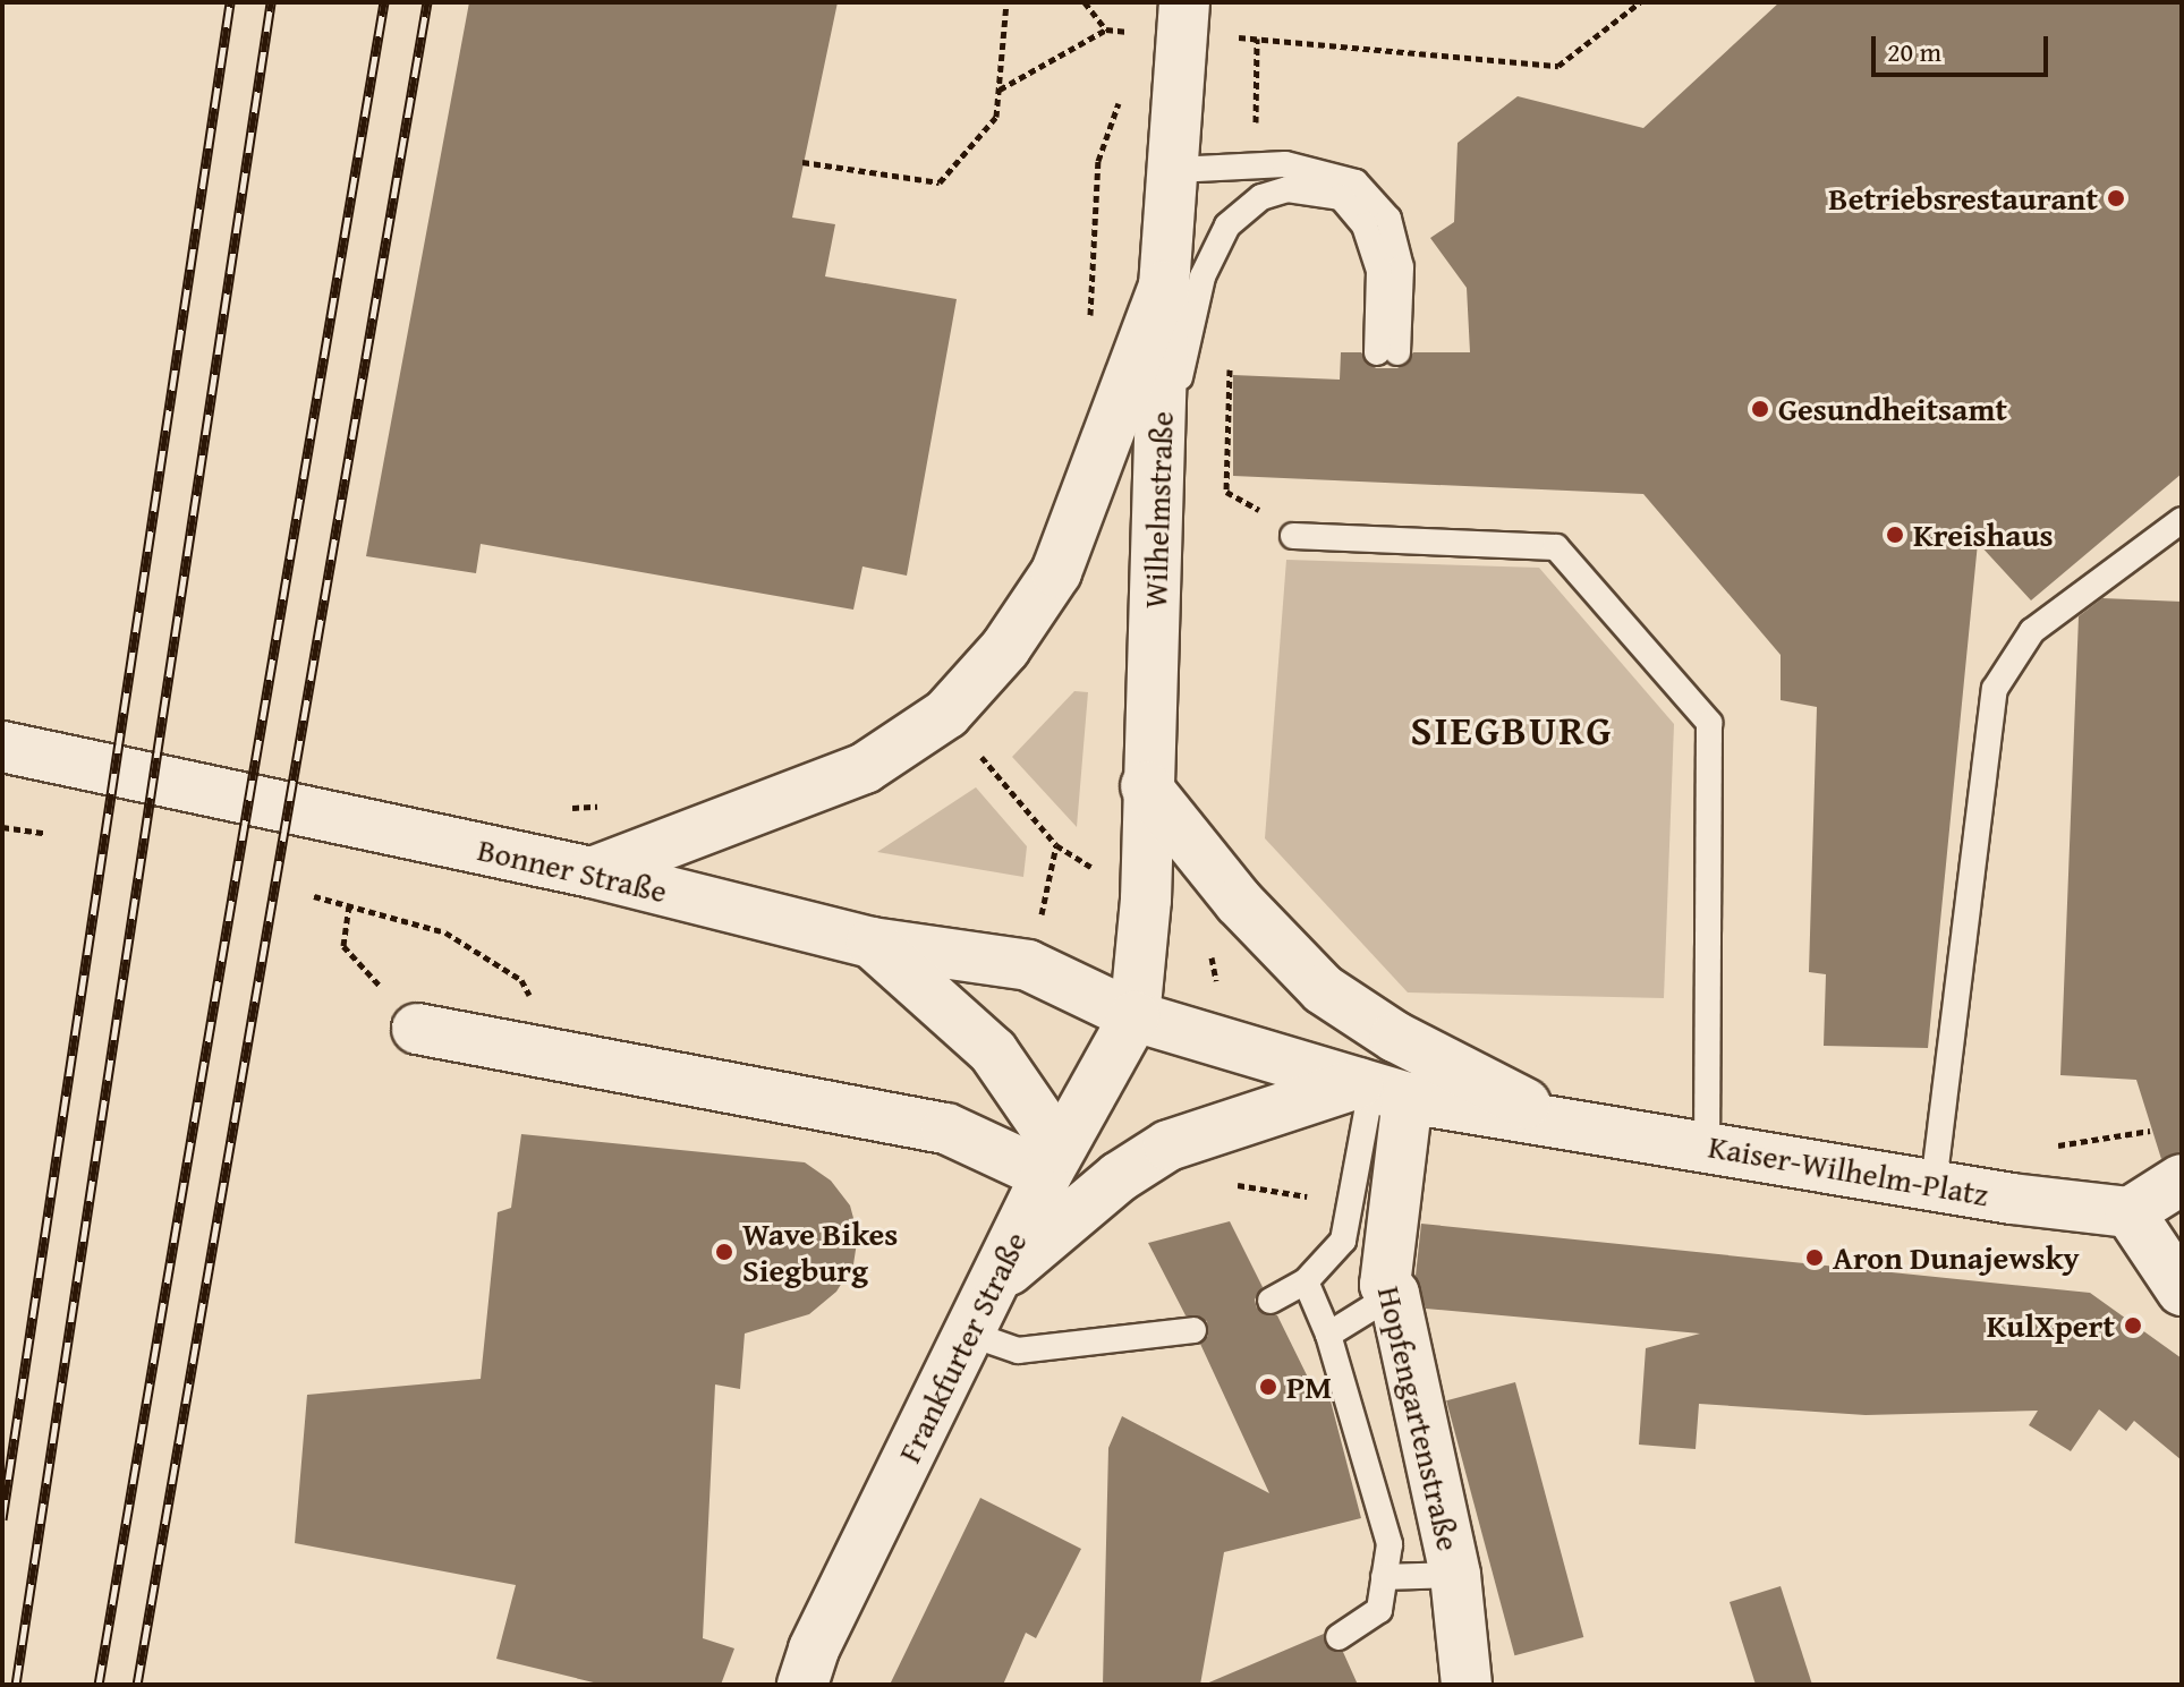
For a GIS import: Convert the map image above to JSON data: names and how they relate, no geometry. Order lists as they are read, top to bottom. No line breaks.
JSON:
{"streets":{"street":["Wilhelmstraße","Bonner Straße","Kaiser-Wilhelm-Platz","Frankfurter Straße","Hopfengartenstraße"]},"crossings":[["Wilhelmstraße","Bonner Straße"],["Wilhelmstraße","Kaiser-Wilhelm-Platz"],["Wilhelmstraße","Frankfurter Straße"],["Bonner Straße","Kaiser-Wilhelm-Platz"],["Bonner Straße","Frankfurter Straße"],["Kaiser-Wilhelm-Platz","Frankfurter Straße"],["Kaiser-Wilhelm-Platz","Hopfengartenstraße"]],"districts":["SIEGBURG"],"places":["Betriebsrestaurant","Gesundheitsamt","Kreishaus","Wave Bikes Siegburg","Aron Dunajewsky","KulXpert","PM"],"scale_bar":"20 m"}
